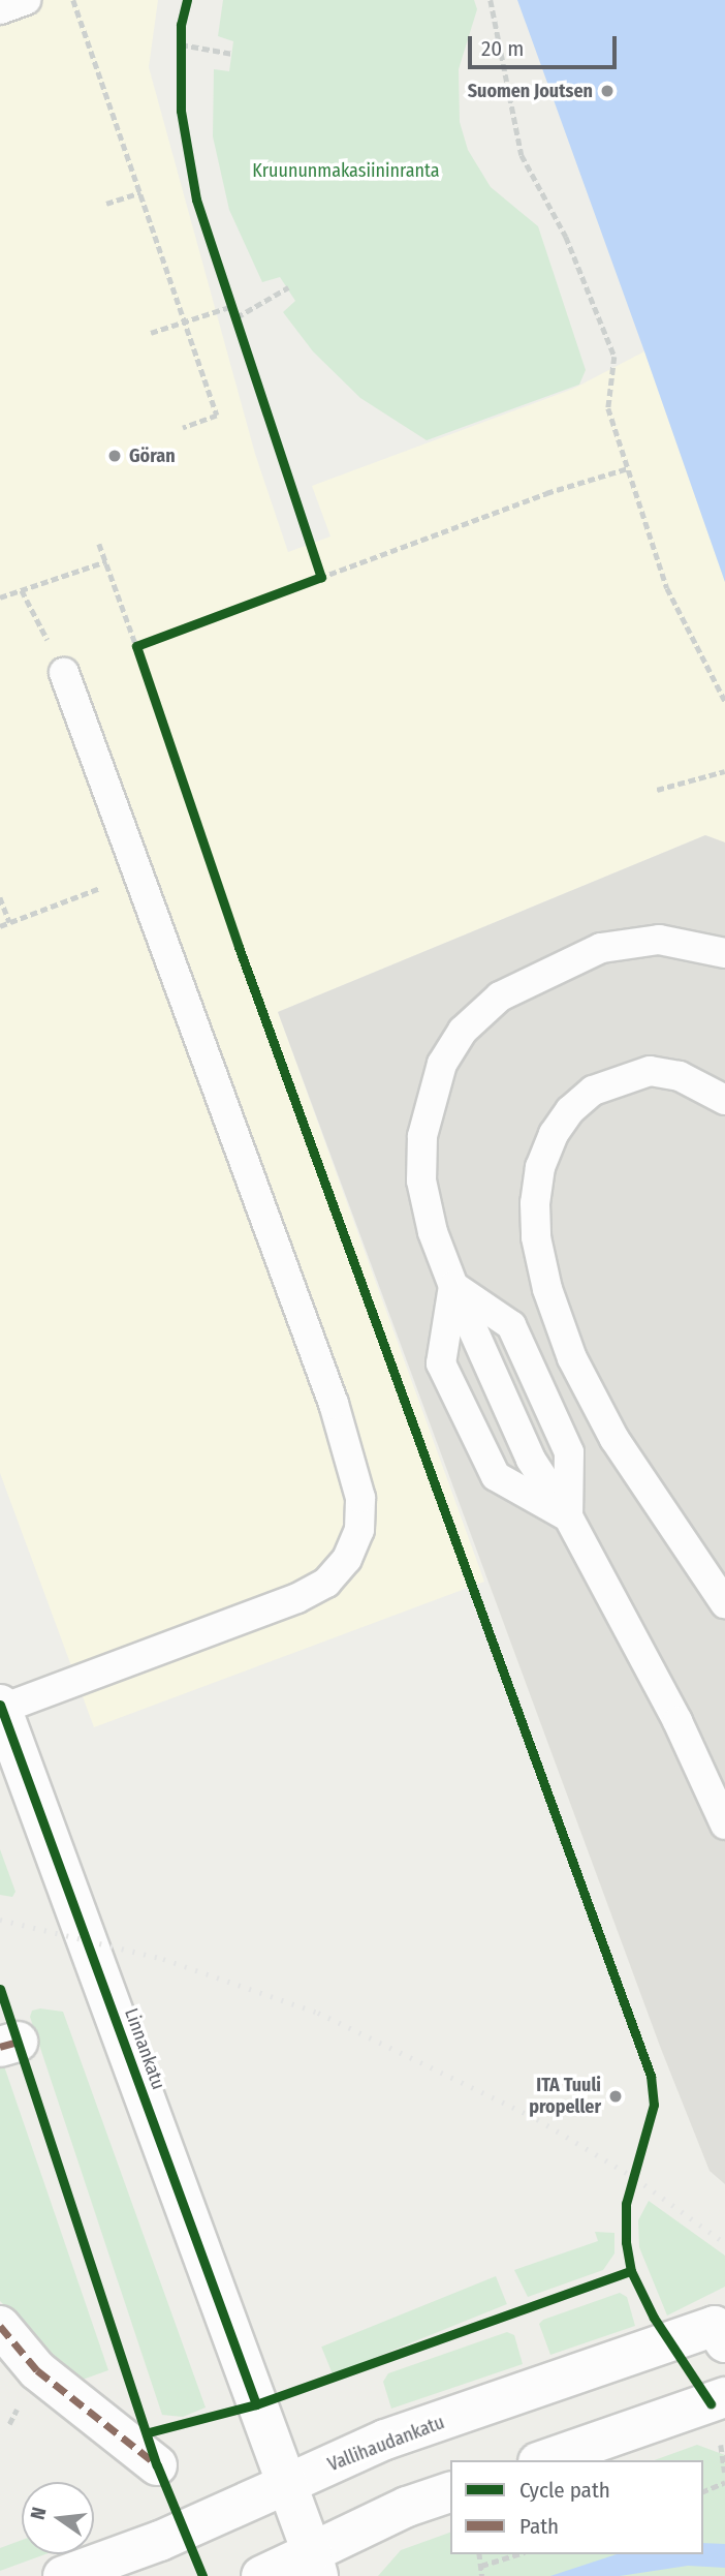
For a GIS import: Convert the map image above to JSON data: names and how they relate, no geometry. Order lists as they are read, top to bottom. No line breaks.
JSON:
{"streets":{"street":["Linnankatu","Vallihaudankatu"]},"crossings":[["Linnankatu","Vallihaudankatu"]],"parks":["Kruununmakasiininranta"],"places":["Suomen Joutsen","Göran","ITA Tuuli propeller"],"legend":["Cycle path","Path"],"scale_bar":"20 m","north":"left"}
